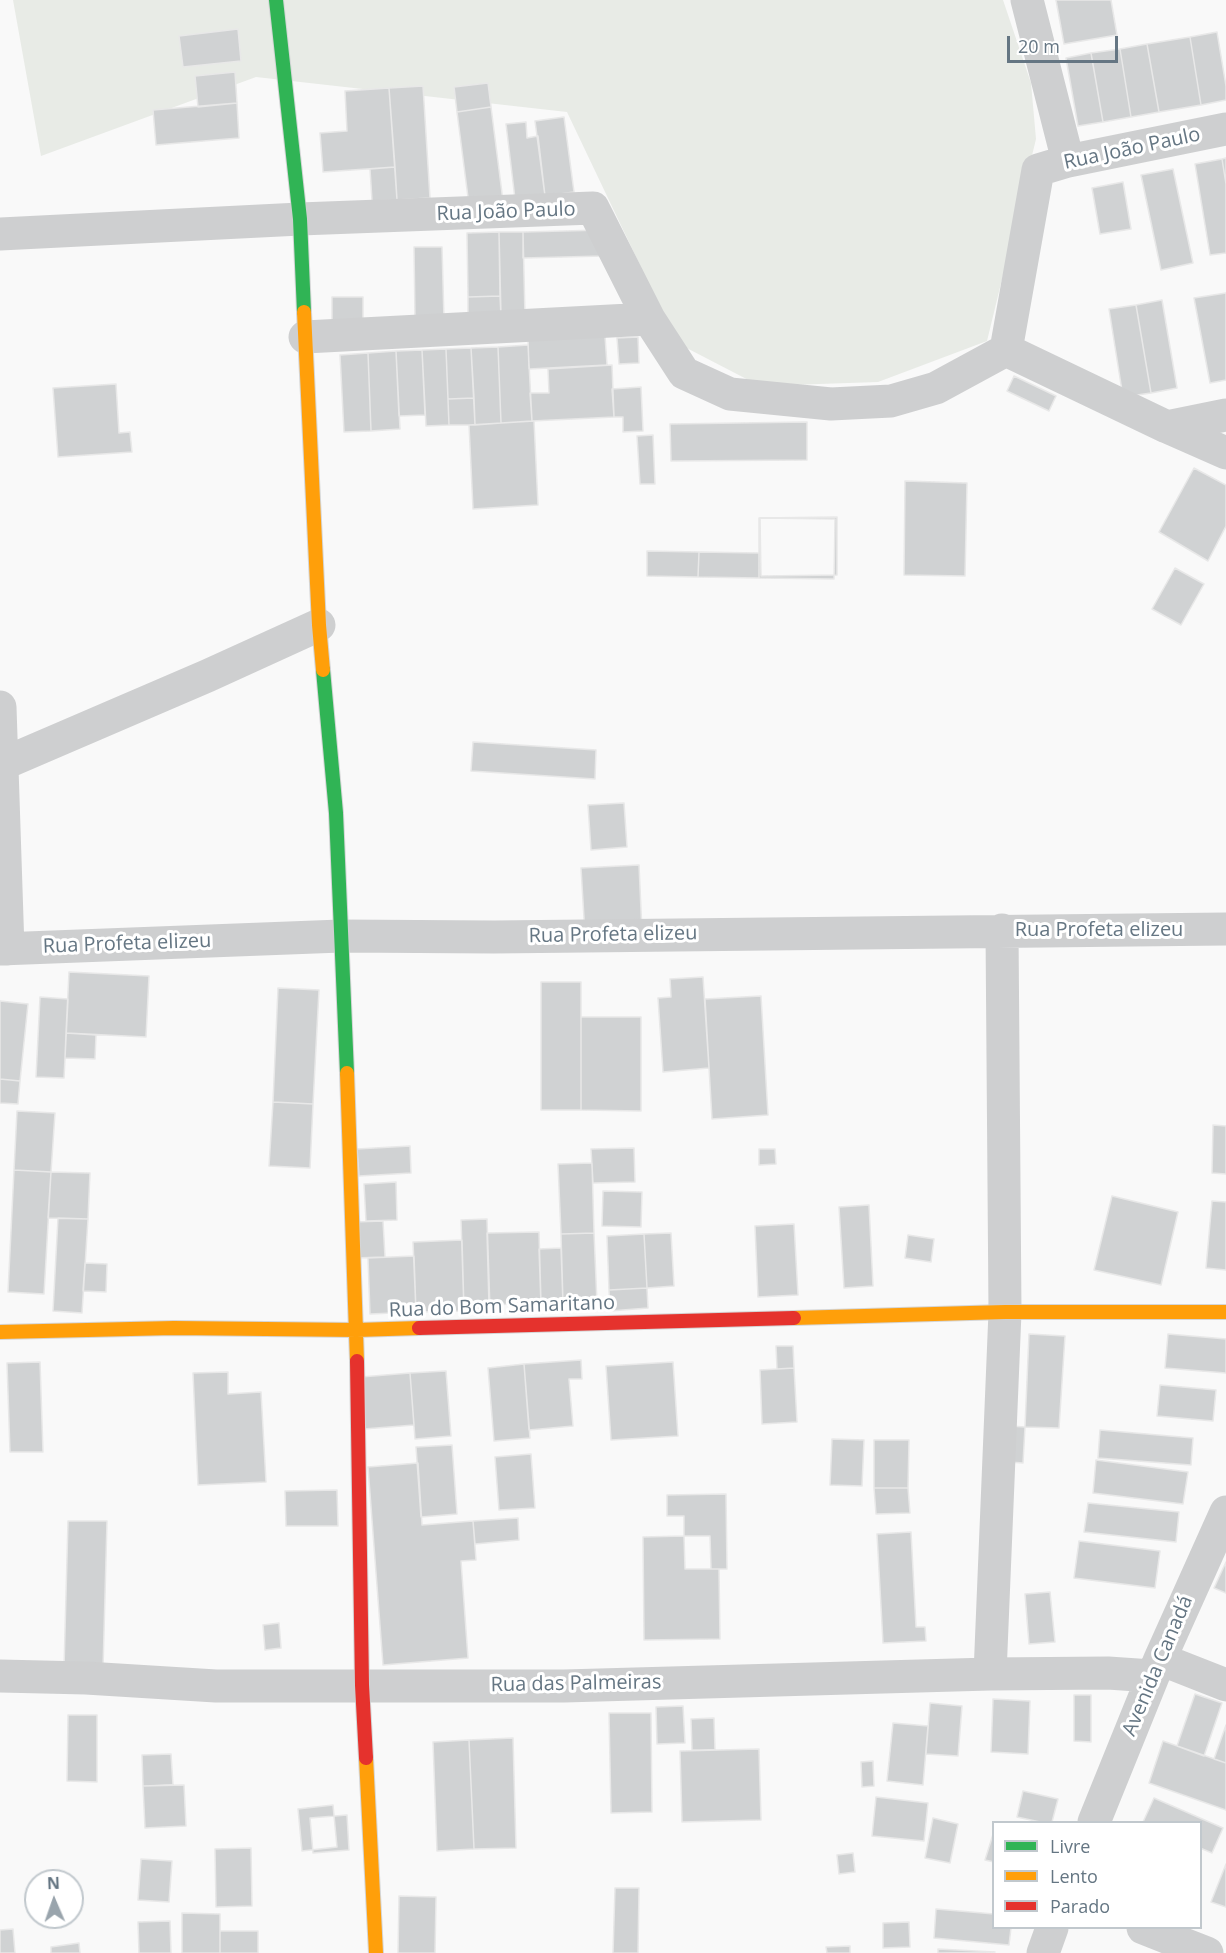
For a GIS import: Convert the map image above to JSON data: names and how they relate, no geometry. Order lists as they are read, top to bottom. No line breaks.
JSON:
{"streets":{"street":["Rua João Paulo","Rua Profeta elizeu","Rua do Bom Samaritano","Avenida Canadá","Rua das Palmeiras"]},"crossings":[["Avenida Canadá","Rua das Palmeiras"]],"legend":["Livre","Lento","Parado"],"scale_bar":"20 m","north":"top"}
